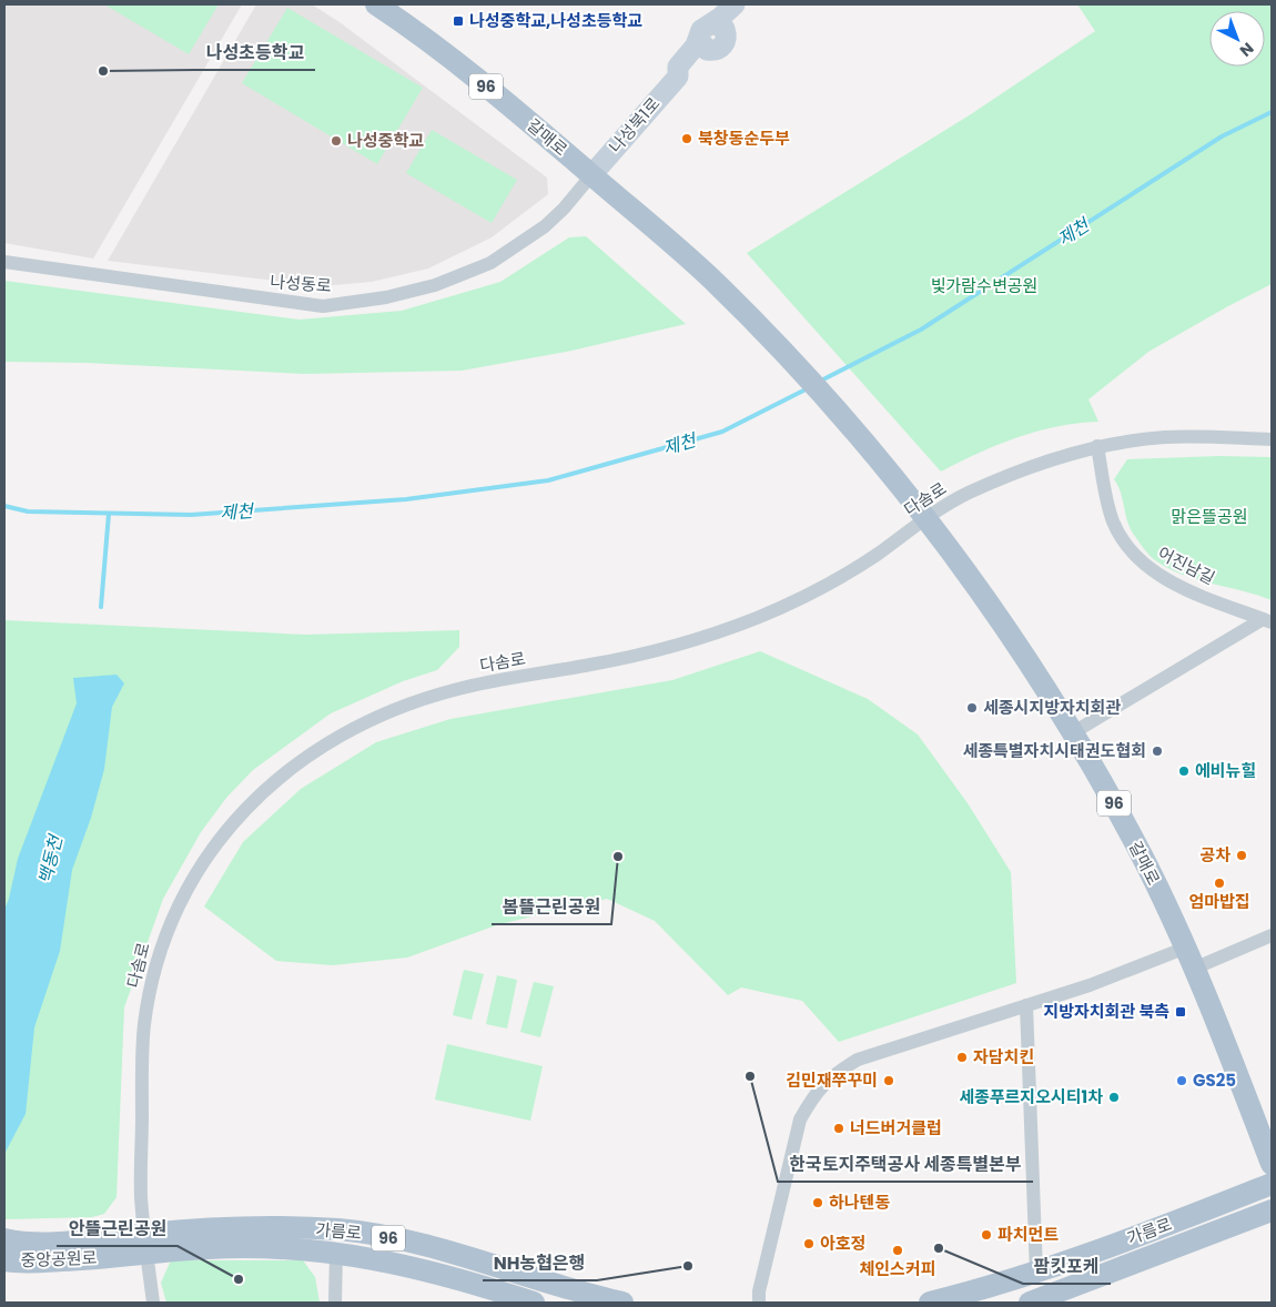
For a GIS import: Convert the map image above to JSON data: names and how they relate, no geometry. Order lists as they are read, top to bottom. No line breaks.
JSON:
{"streets":{"main road":["96","갈매로","가름로","중앙공원로"],"street":["나성북1로","나성동로","다솜로","어진남길"]},"crossings":[["나성북1로","갈매로"],["나성북1로","나성동로"],["갈매로","나성동로"],["갈매로","다솜로"],["다솜로","어진남길"],["다솜로","가름로"],["다솜로","중앙공원로"],["가름로","중앙공원로"]],"water":["제천","백동천"],"parks":["빛가람수변공원","맑은뜰공원"],"places":{"transit":["나성중학교,나성초등학교","지방자치회관 북측"],"other":["나성초등학교","북창동순두부","나성중학교","세종시지방자치회관","세종특별자치시태권도협회","에비뉴힐","공차","봄뜰근린공원","엄마밥집","자담치킨","한국토지주택공사 세종특별본부","김민재쭈꾸미","GS25","세종푸르지오시티1차","너드버거클럽","하나텐동","파치먼트","아호정","팜킷포케","체인스커피","NH농협은행","안뜰근린공원"]},"north":"bottom right"}
